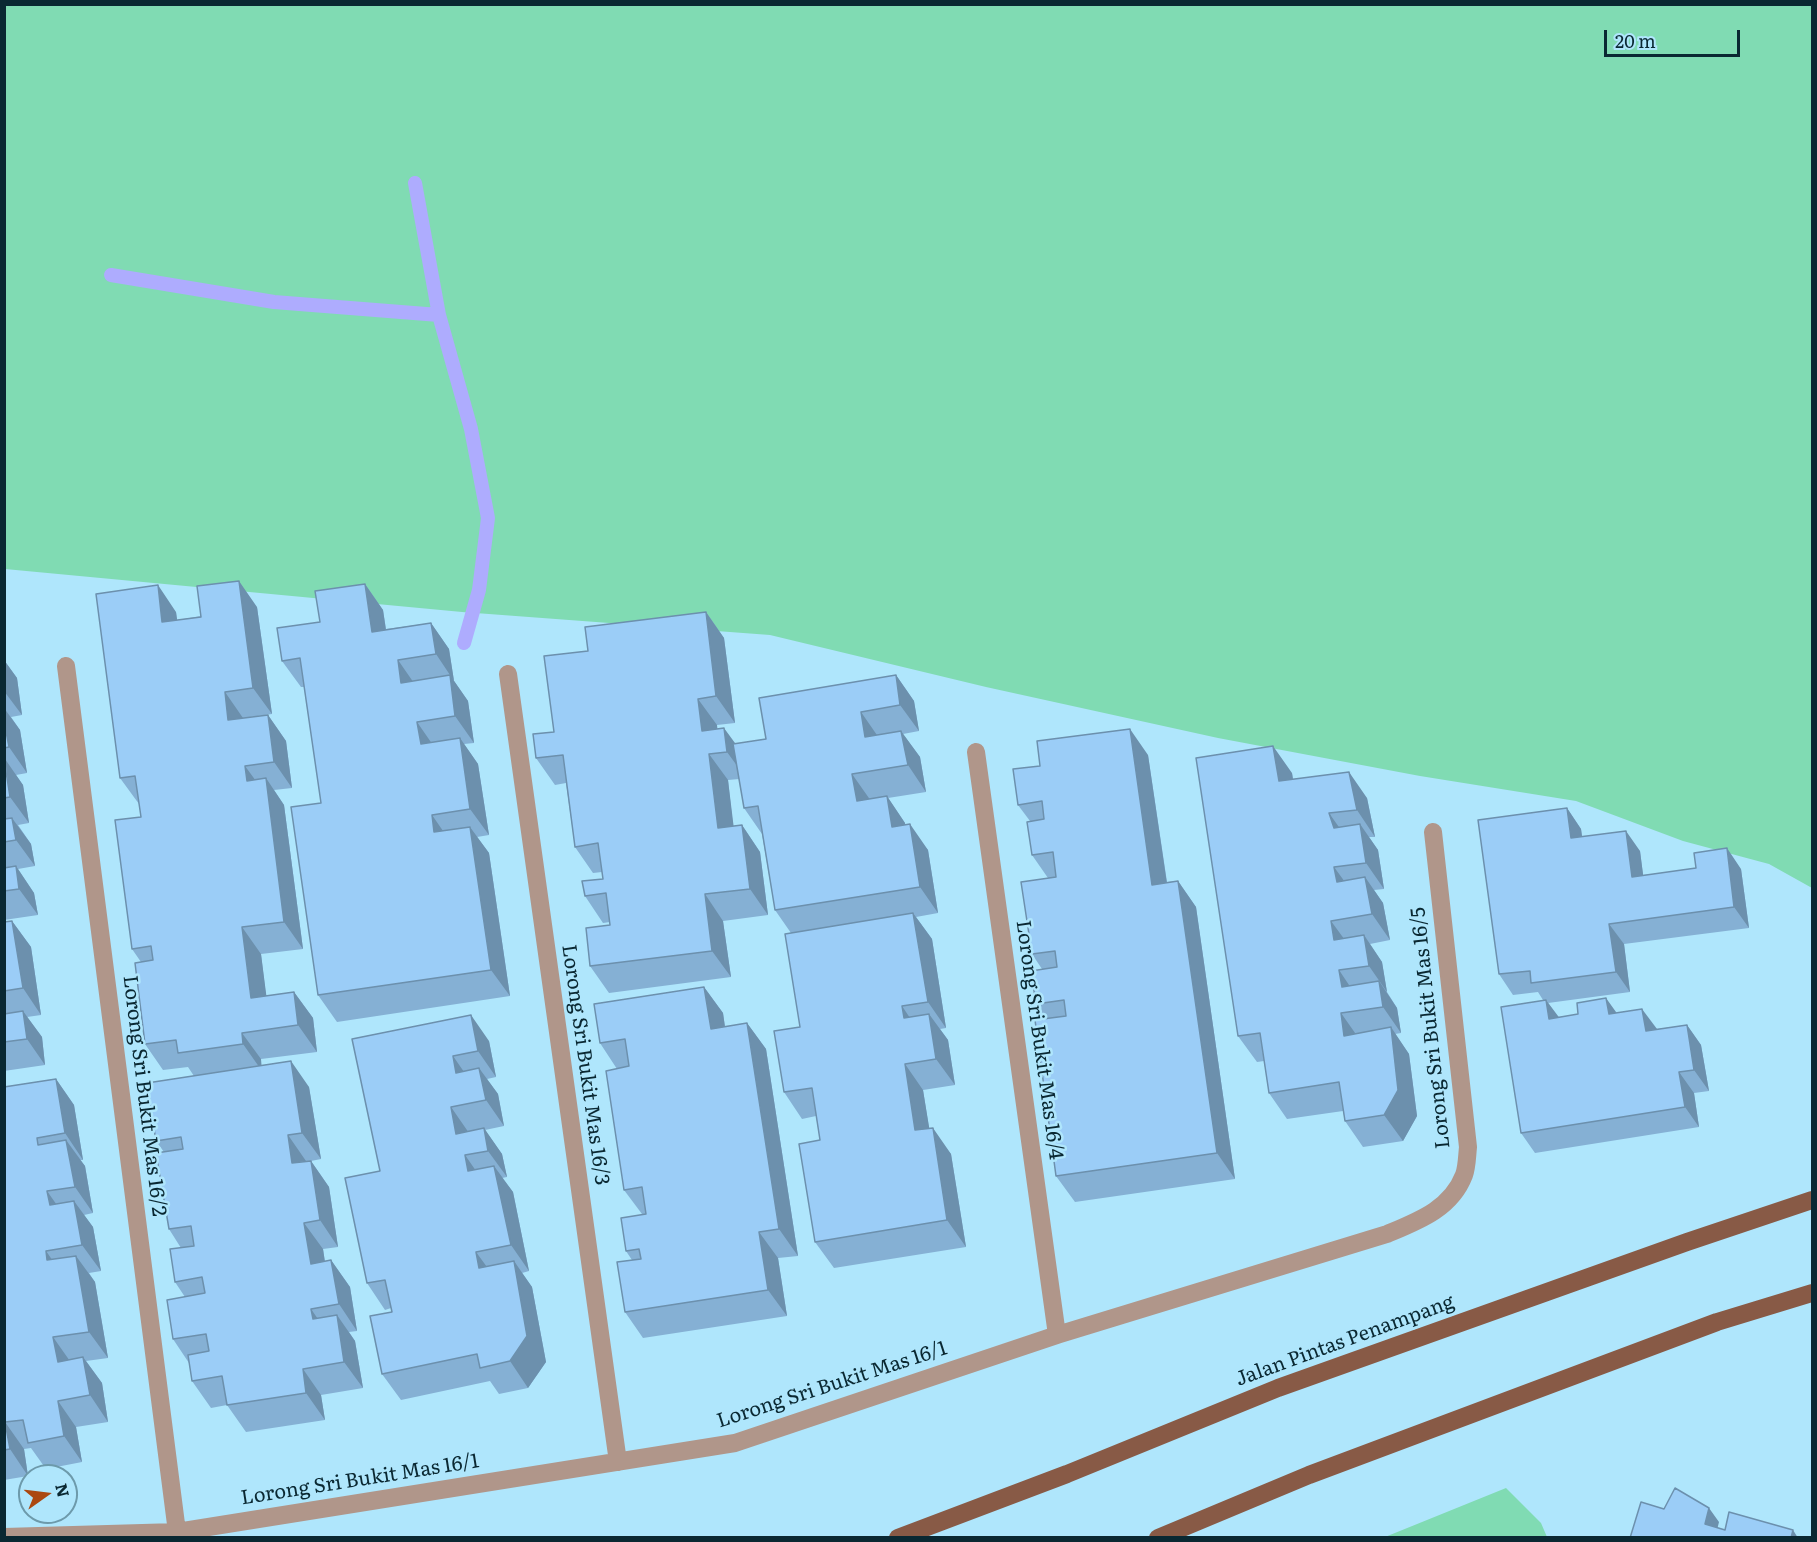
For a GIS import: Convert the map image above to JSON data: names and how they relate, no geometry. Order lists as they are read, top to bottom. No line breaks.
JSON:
{"streets":{"main road":["Jalan Pintas Penampang"],"street":["Lorong Sri Bukit Mas 16/5","Lorong Sri Bukit Mas 16/4","Lorong Sri Bukit Mas 16/3","Lorong Sri Bukit Mas 16/2","Lorong Sri Bukit Mas 16/1"]},"crossings":[["Lorong Sri Bukit Mas 16/5","Lorong Sri Bukit Mas 16/1"],["Lorong Sri Bukit Mas 16/4","Lorong Sri Bukit Mas 16/1"],["Lorong Sri Bukit Mas 16/3","Lorong Sri Bukit Mas 16/1"],["Lorong Sri Bukit Mas 16/2","Lorong Sri Bukit Mas 16/1"]],"scale_bar":"20 m","north":"right"}
